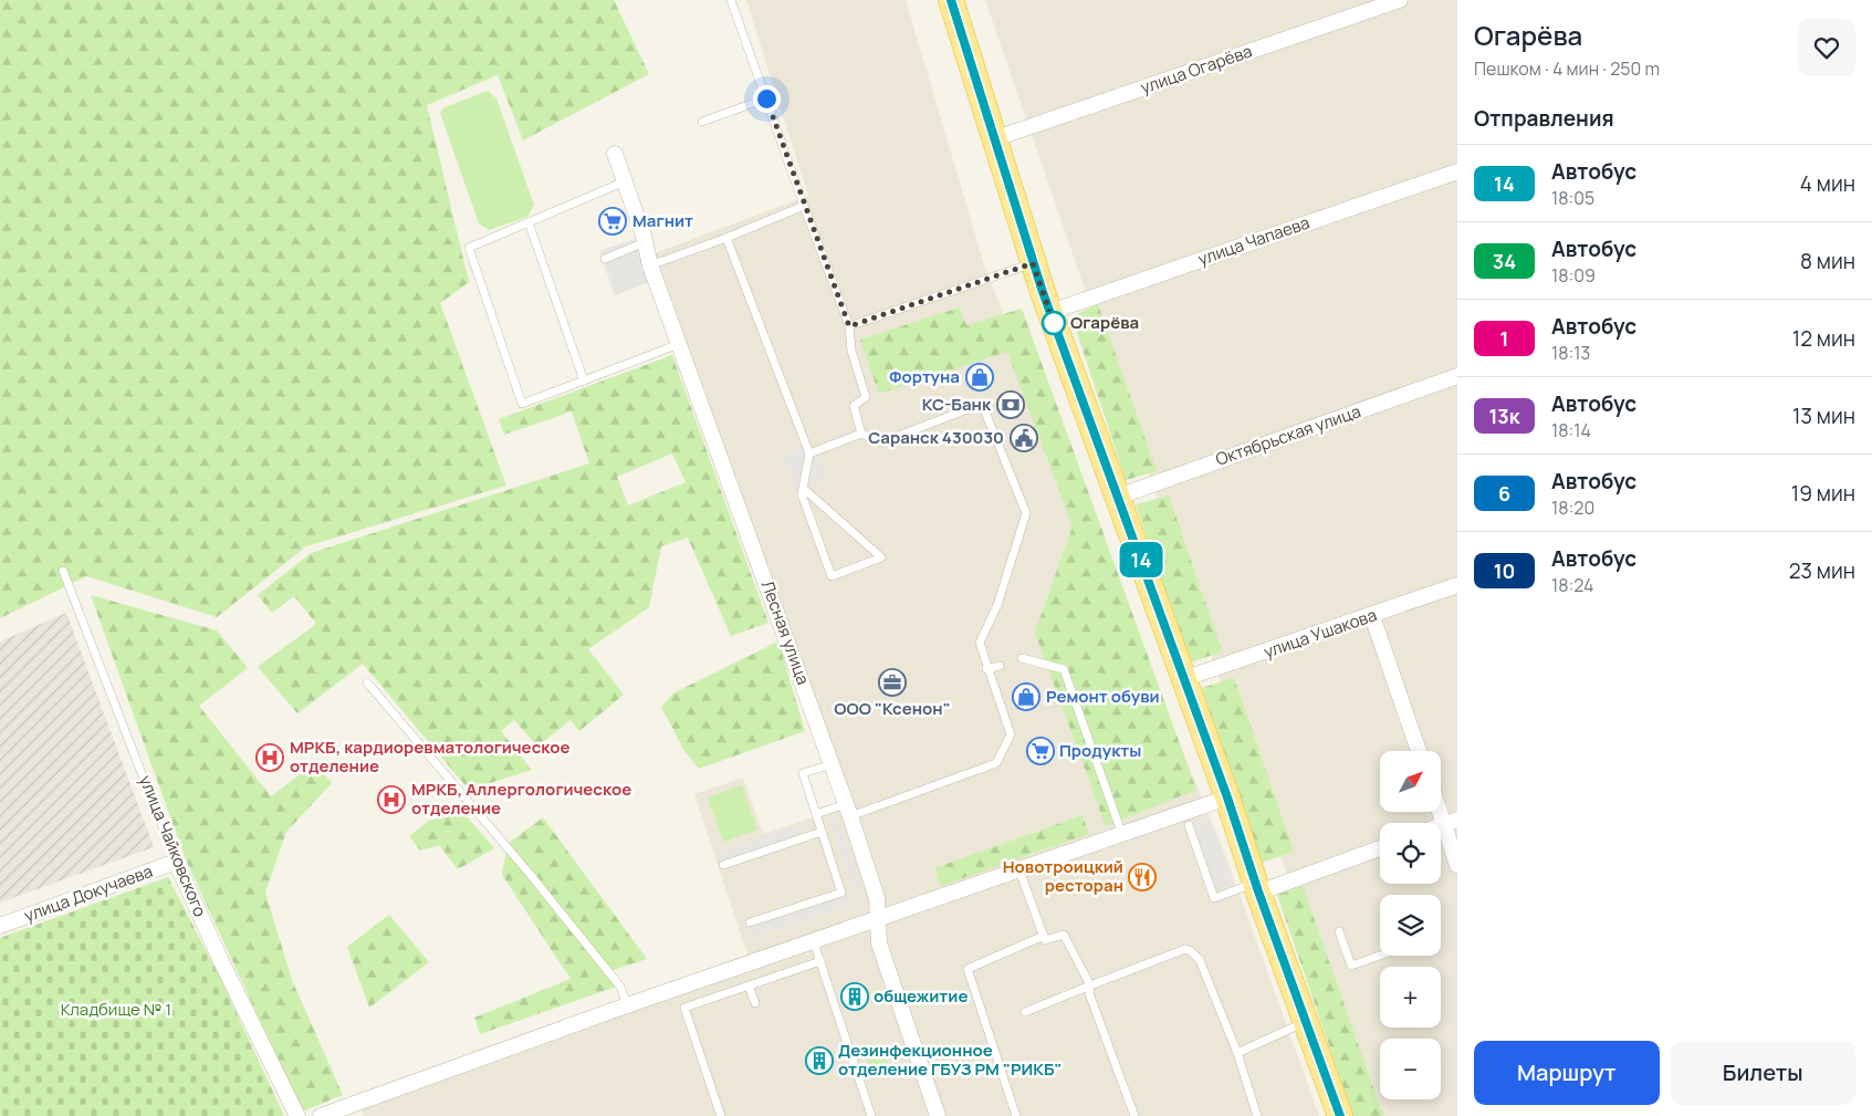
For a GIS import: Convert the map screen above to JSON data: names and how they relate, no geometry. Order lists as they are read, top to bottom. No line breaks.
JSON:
{"streets":{"street":["улица Огарёва","улица Чапаева","Октябрьская улица","Лесная улица","улица Ушакова","улица Чайковского","улица Докучаева"]},"crossings":[["улица Чайковского","улица Докучаева"]],"parks":["Кладбище № 1"],"places":{"supermarket":["Магнит","Продукты"],"other":["Огарёва"],"shop":["Фортуна","Ремонт обуви"],"bank":["КС-Банк"],"public building":["Саранск 430030"],"office":["ООО \"Ксенон\""],"hospital":["МРКБ, кардиоревматологическое отделение","МРКБ, Аллергологическое отделение"],"restaurant":["Новотроицкий ресторан"],"building":["общежитие","Дезинфекционное отделение ГБУЗ РМ \"РИКБ\""]},"lines":["bus line 14"],"north":"top right","page":{"on_map":"14","heading":[["Огарёва","Пешком · 4 мин · 250 m"],"Отправления"],"list":[{"mark":"14","name":"Автобус","note":"18:05","value":"4 мин"},{"mark":"34","name":"Автобус","note":"18:09","value":"8 мин"},{"mark":"1","name":"Автобус","note":"18:13","value":"12 мин"},{"mark":"13к","name":"Автобус","note":"18:14","value":"13 мин"},{"mark":"6","name":"Автобус","note":"18:20","value":"19 мин"},{"mark":"10","name":"Автобус","note":"18:24","value":"23 мин"}],"map_buttons":["+","−"],"buttons":["Маршрут","Билеты"]}}
